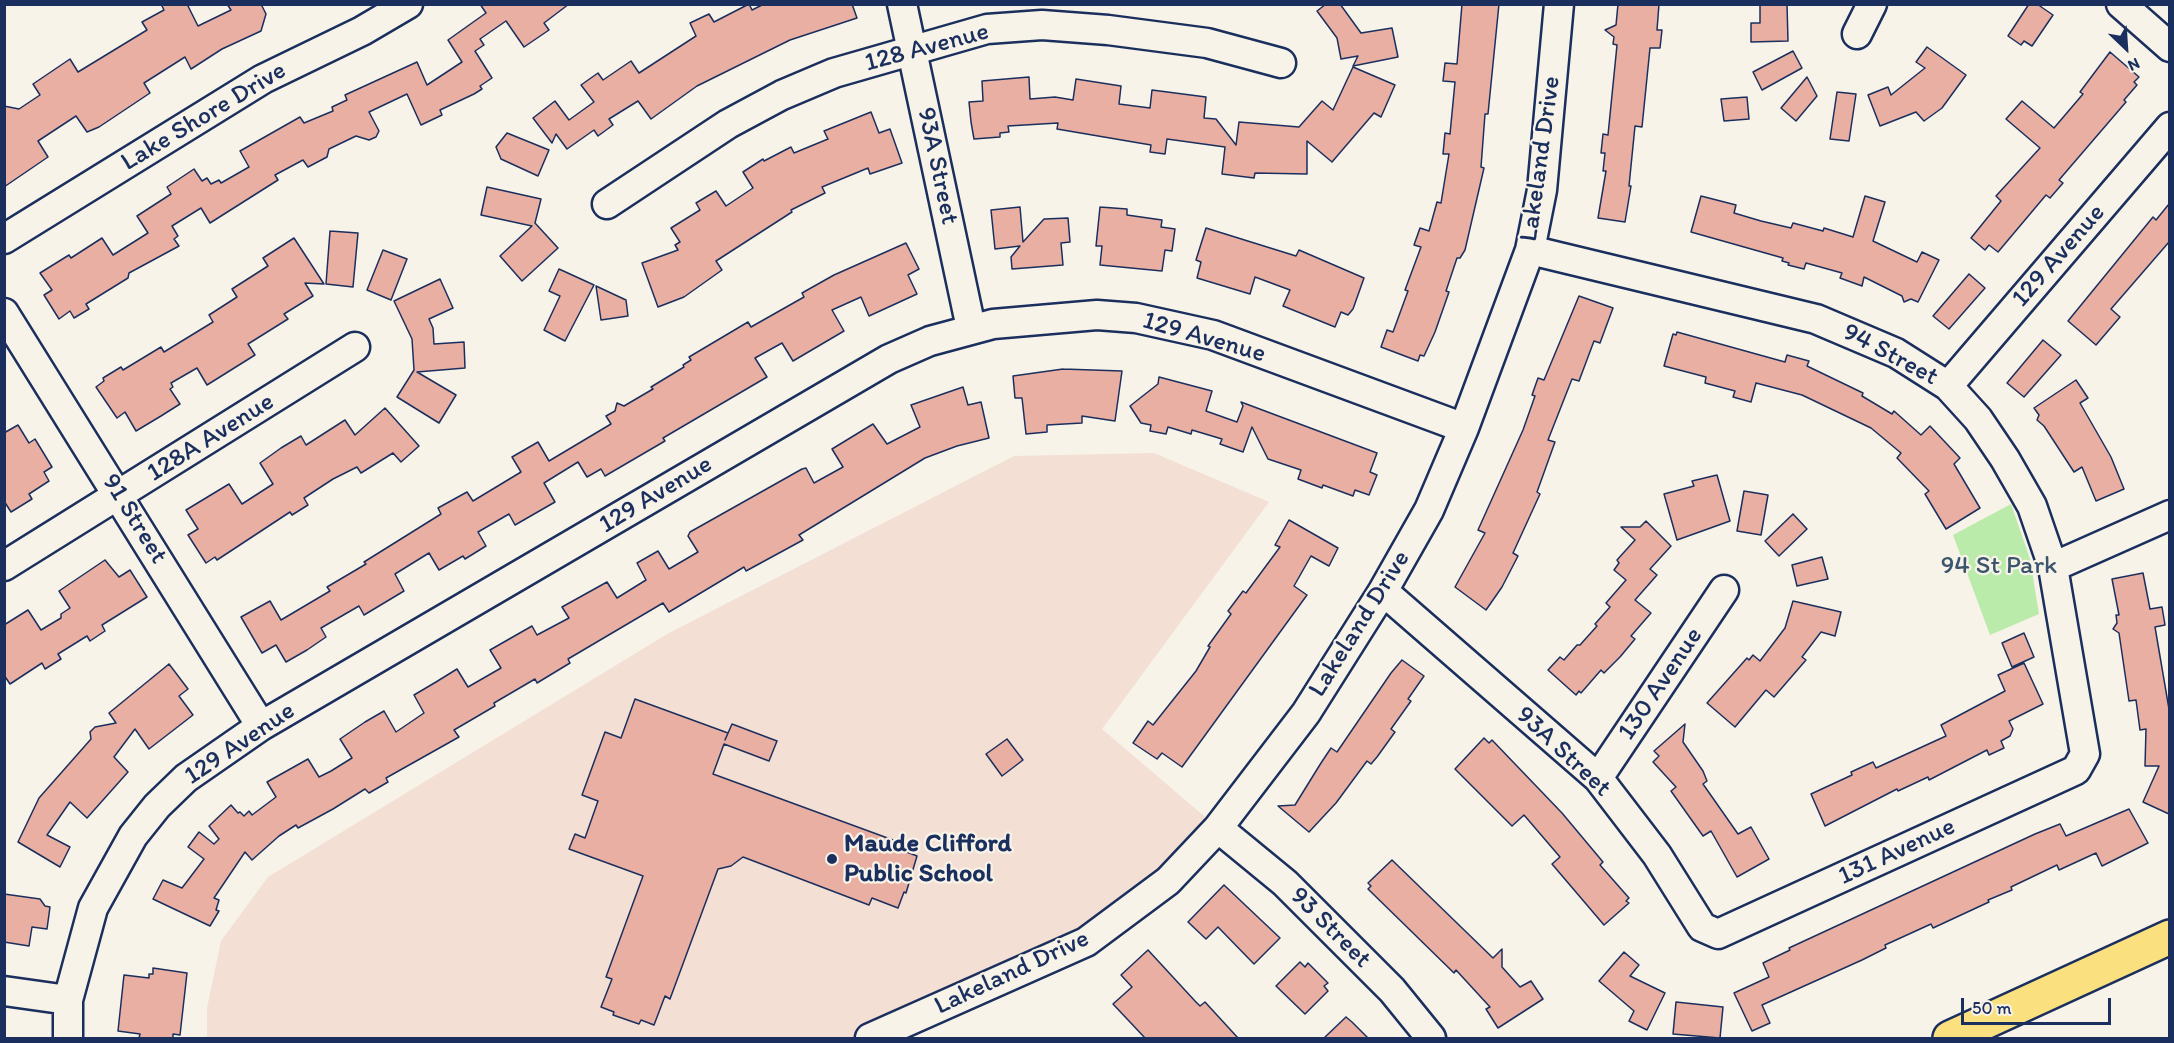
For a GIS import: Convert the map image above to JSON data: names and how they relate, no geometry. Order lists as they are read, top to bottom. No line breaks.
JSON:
{"streets":{"street":["128 Avenue","Lake Shore Drive","Lakeland Drive","93A Street","129 Avenue","94 Street","128A Avenue","91 Street","130 Avenue","131 Avenue","93 Street"]},"crossings":[["128 Avenue","93A Street"],["Lakeland Drive","93A Street"],["Lakeland Drive","129 Avenue"],["Lakeland Drive","94 Street"],["Lakeland Drive","93 Street"],["93A Street","129 Avenue"],["93A Street","130 Avenue"],["93A Street","131 Avenue"],["129 Avenue","94 Street"],["129 Avenue","91 Street"],["94 Street","131 Avenue"],["128A Avenue","91 Street"]],"parks":["94 St Park"],"places":["Maude Clifford Public School"],"scale_bar":"50 m","north":"bottom right"}
